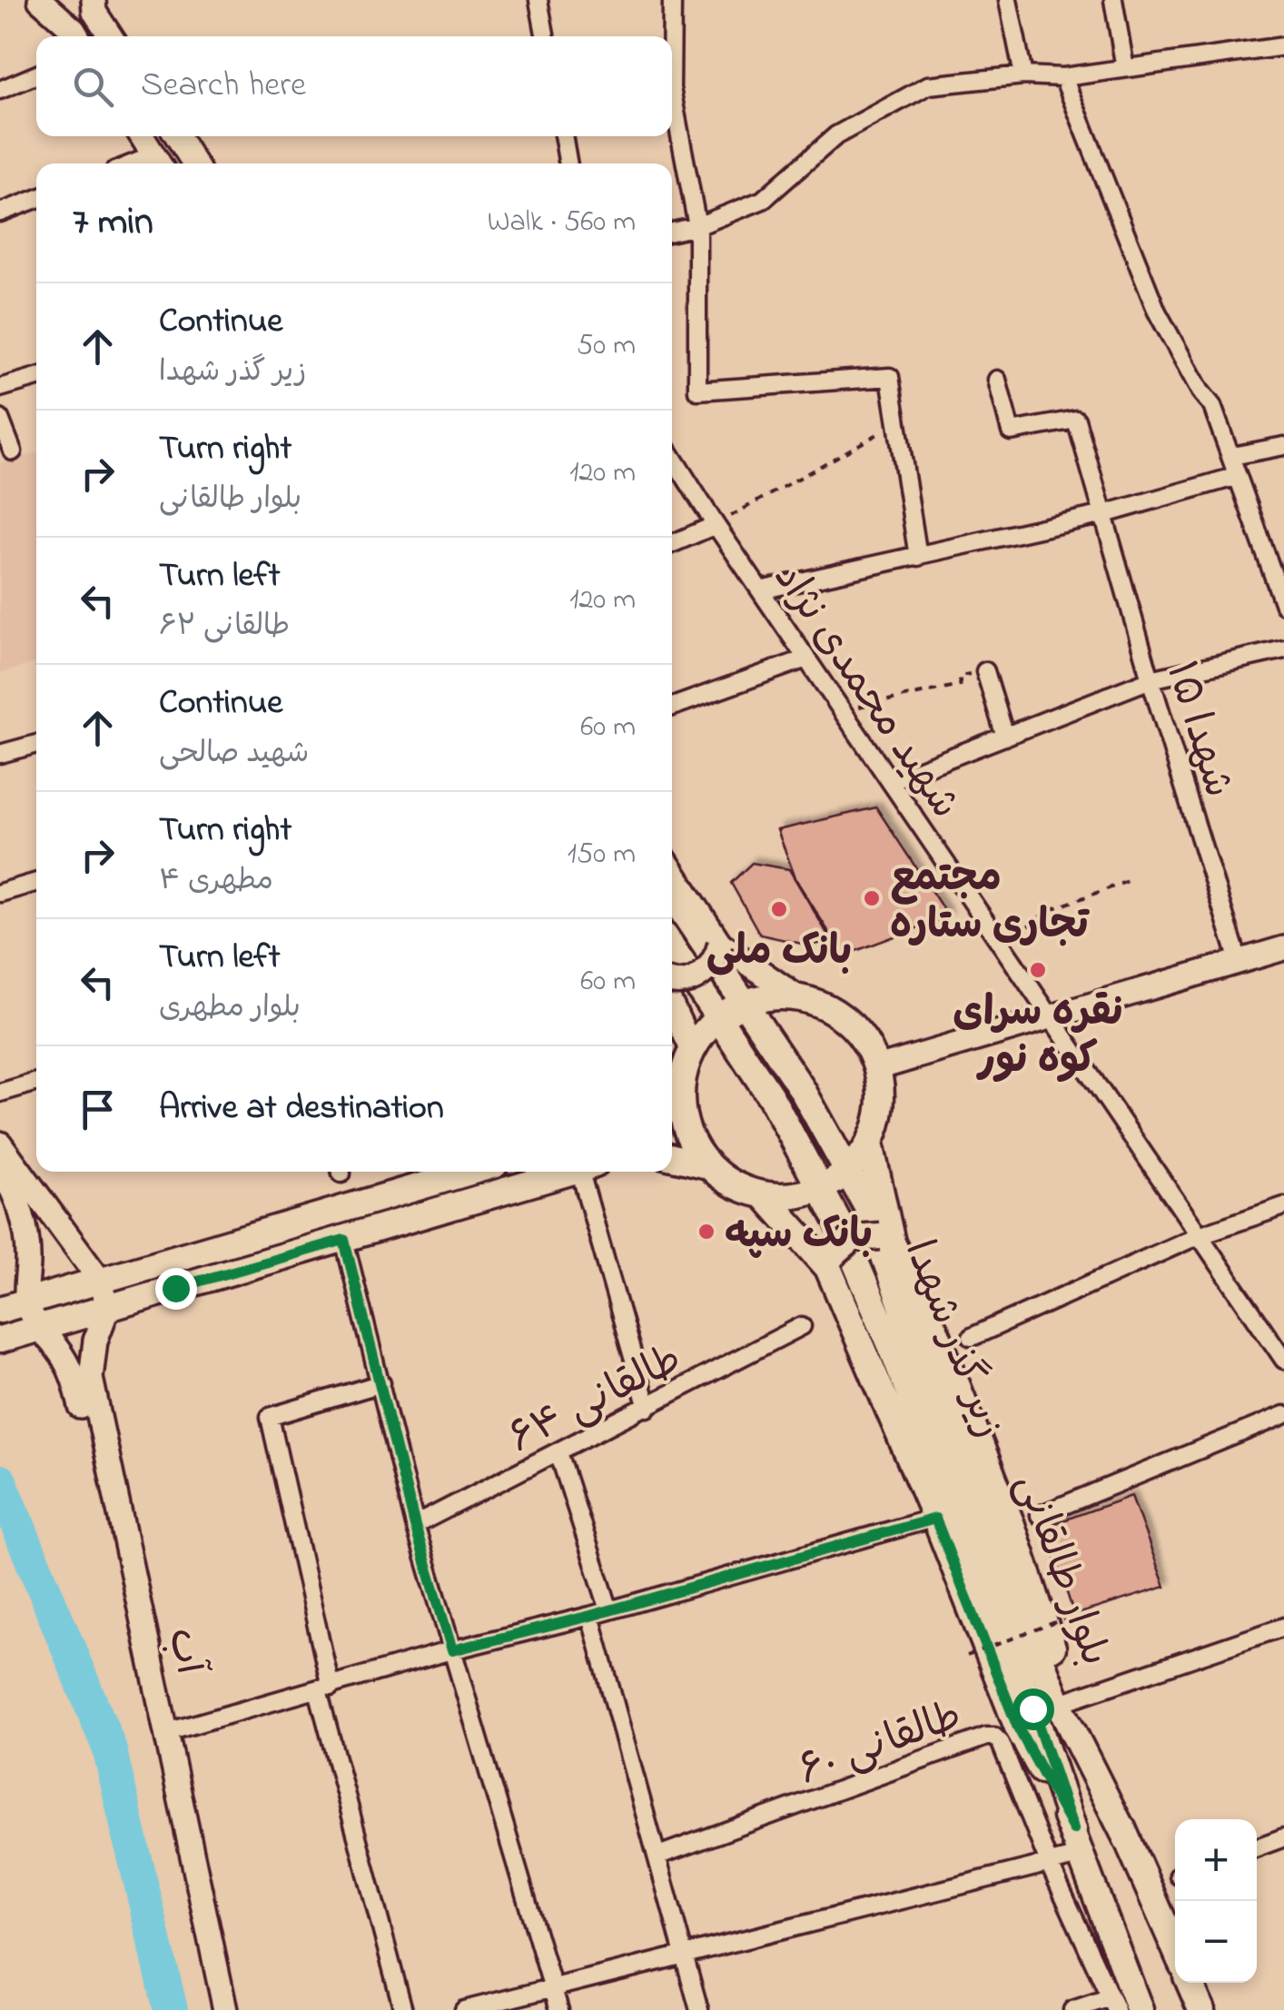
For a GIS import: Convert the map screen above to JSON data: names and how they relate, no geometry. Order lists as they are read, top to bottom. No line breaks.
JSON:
{"streets":{"main road":["زیر گذر شهدا","بلوار طالقانی"],"street":["شهید محمدی نژاد","شهدا ۱۵","طالقانی ۶۴","آب","طالقانی ۶۰"]},"crossings":[["زیر گذر شهدا","بلوار طالقانی"]],"places":["مجتمع تجاری ستاره","بانک ملی","نقره سرای کوه نور","بانک سپه"],"page":{"search":"Search here","heading":["7 min","Walk · 560 m"],"list":[["Continue","زیر گذر شهدا","50 m"],["Turn right","بلوار طالقانی","120 m"],["Turn left","طالقانی ۶۲","120 m"],["Continue","شهید صالحی","60 m"],["Turn right","مطهری ۴","150 m"],["Turn left","بلوار مطهری","60 m"],"Arrive at destination"],"map_buttons":["+","−"]}}
